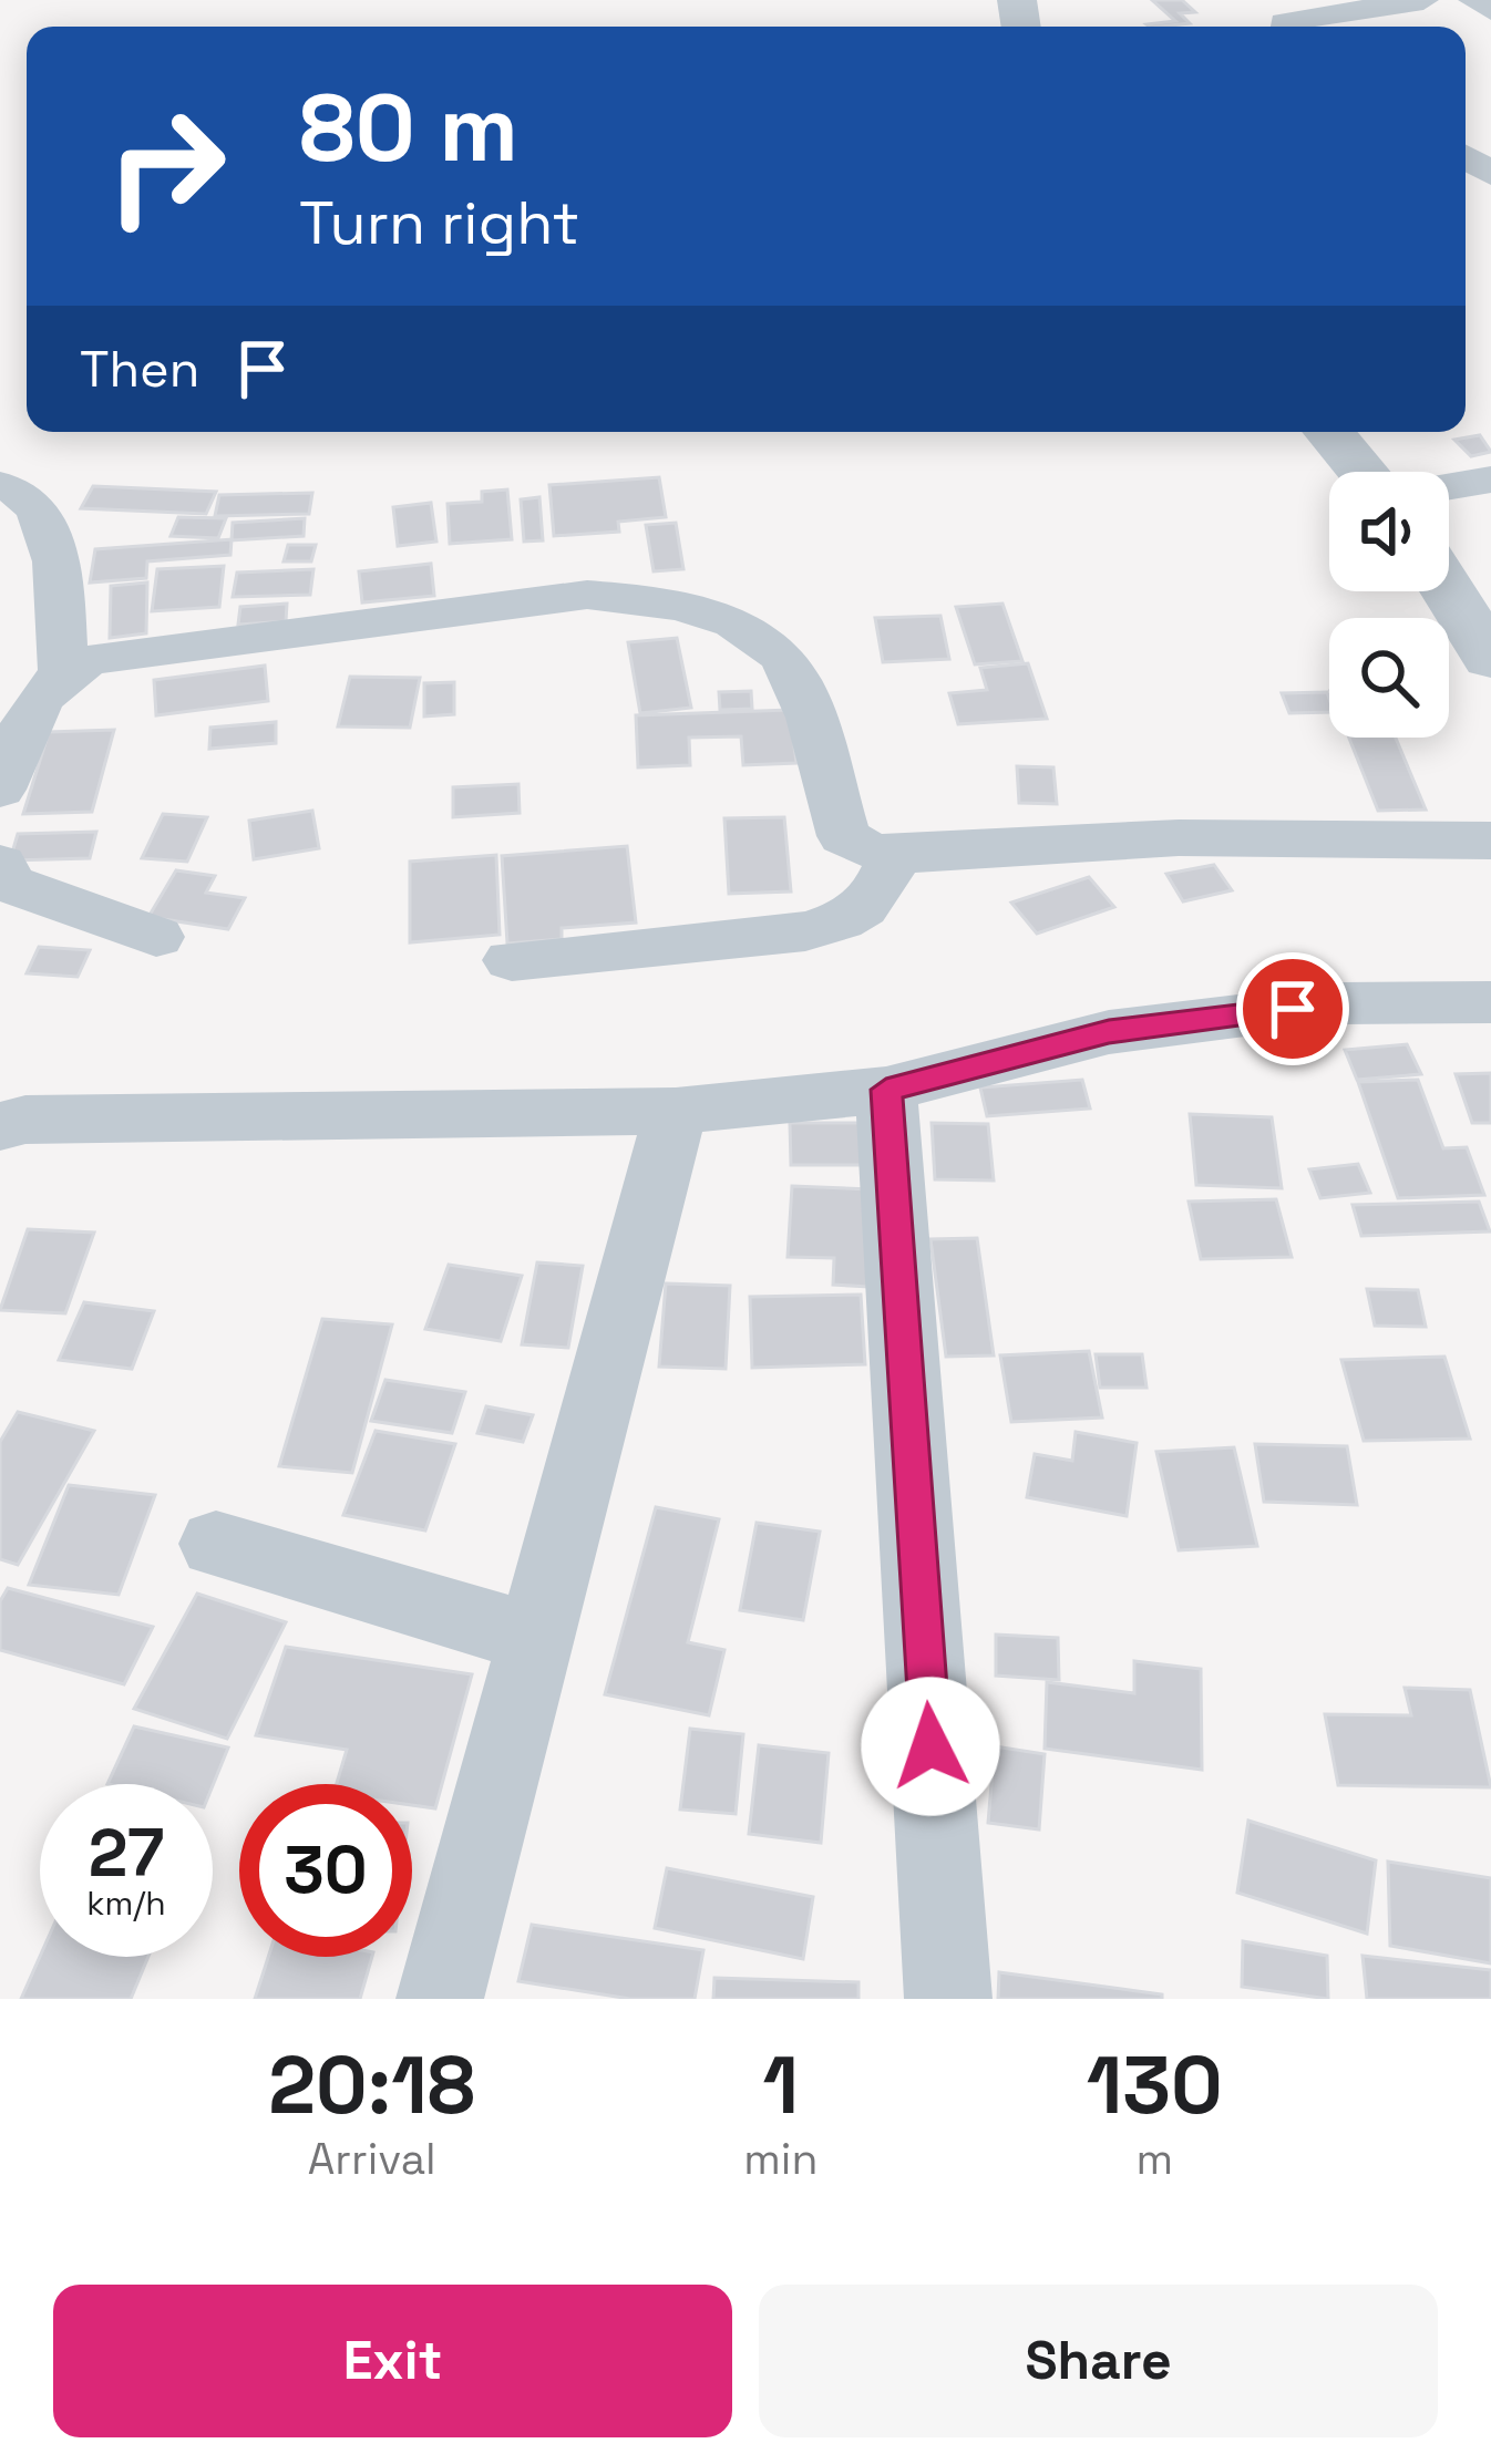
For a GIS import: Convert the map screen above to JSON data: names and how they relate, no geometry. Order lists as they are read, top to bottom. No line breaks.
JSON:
{"page":{"turn":["80 m","Turn right"],"then":"Then","speed":"27 km/h","limit":"30","eta":["20:18","Arrival","1","min","130","m"],"buttons":["Exit","Share"]}}
